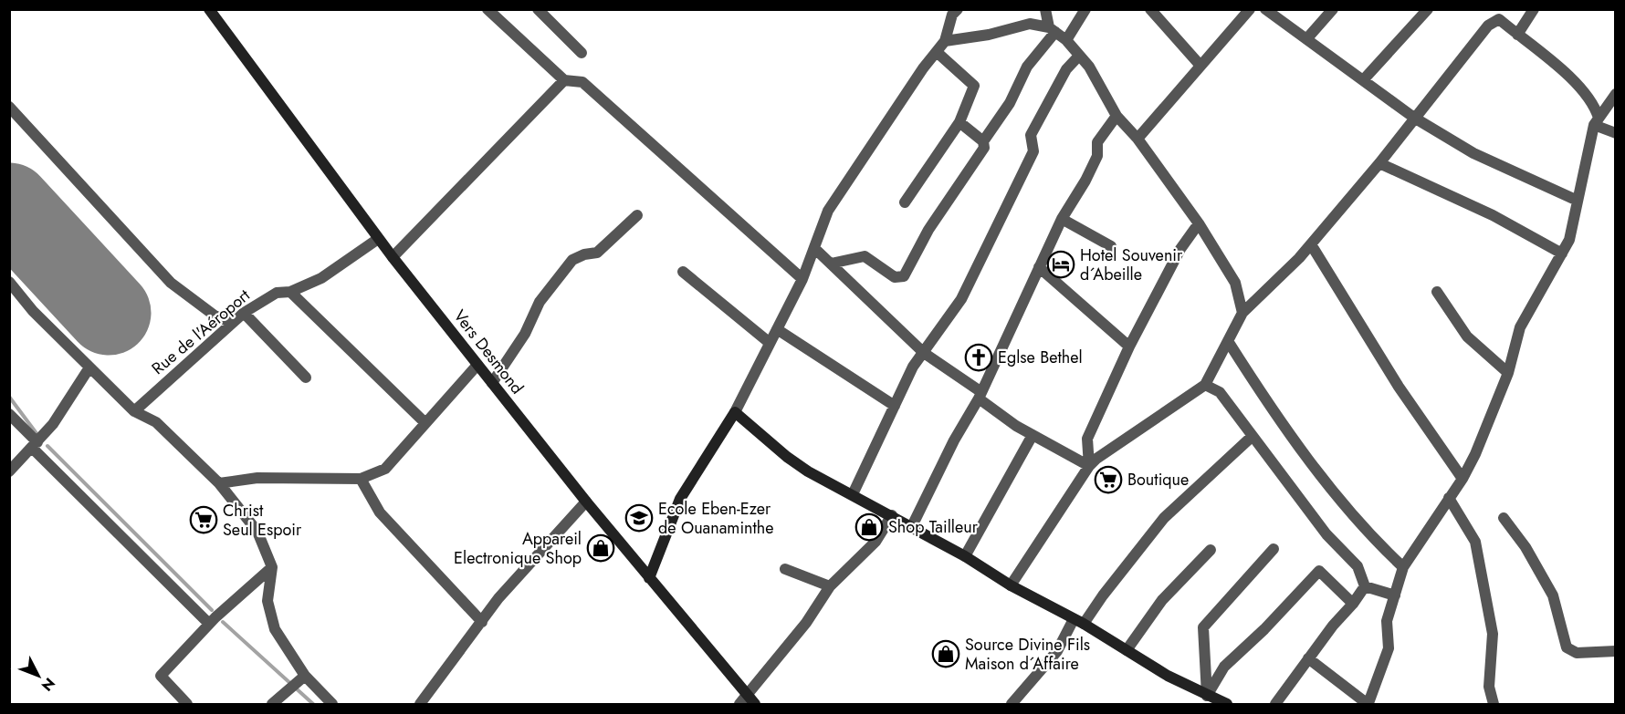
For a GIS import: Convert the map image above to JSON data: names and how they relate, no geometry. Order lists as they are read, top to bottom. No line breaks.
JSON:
{"streets":{"main road":["Vers Desmond"],"street":["Rue de l'Aéroport"]},"crossings":[["Rue de l'Aéroport","Vers Desmond"]],"places":{"hotel":["Hotel Souvenir d´Abeille"],"church":["Eglse Bethel"],"supermarket":["Boutique","Christ Seul Espoir"],"school or university":["Ecole Eben-Ezer de Ouanaminthe"],"shop":["Shop Tailleur","Appareil Electronique Shop","Source Divine Fils Maison d´Affaire"]},"north":"bottom right"}
